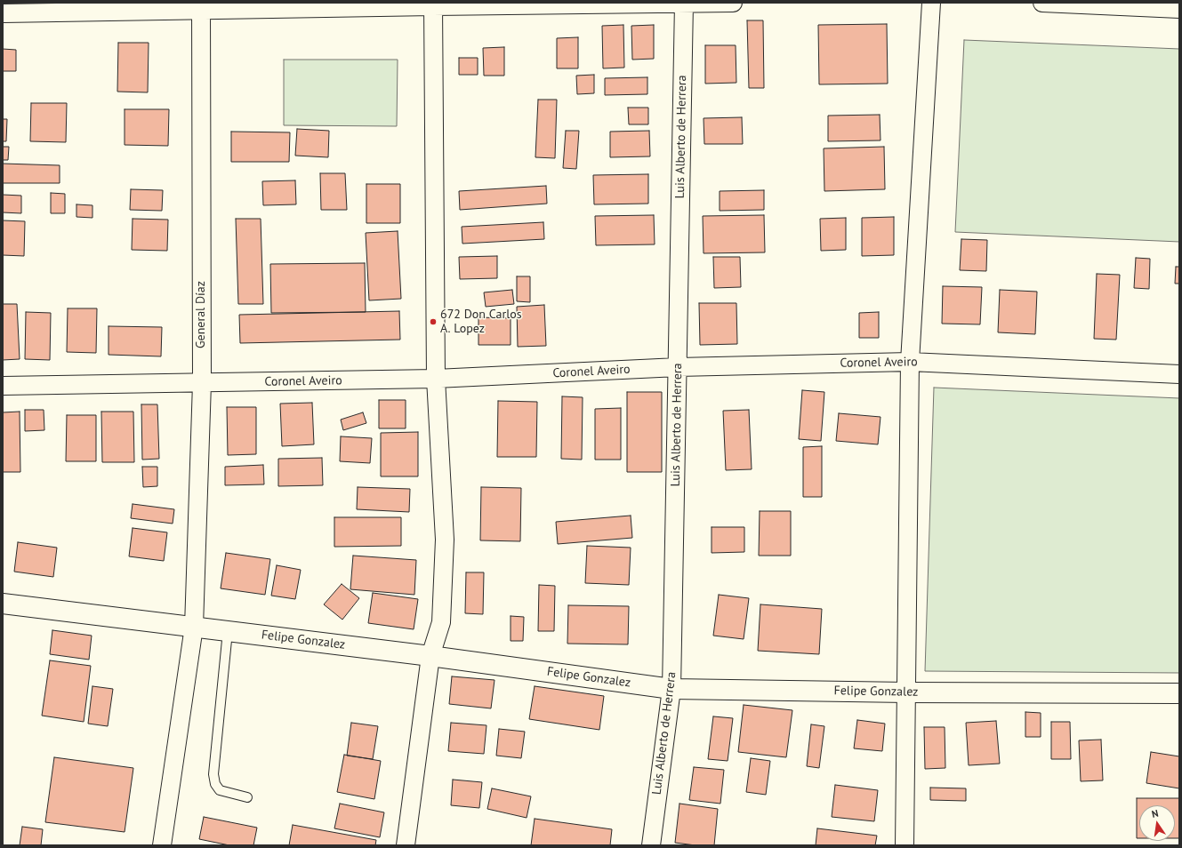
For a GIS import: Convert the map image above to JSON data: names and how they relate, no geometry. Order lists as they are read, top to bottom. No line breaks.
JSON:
{"streets":{"street":["Luis Alberto de Herrera","General Díaz","Coronel Aveiro","Felipe Gonzalez"]},"crossings":[["Luis Alberto de Herrera","Coronel Aveiro"],["Luis Alberto de Herrera","Felipe Gonzalez"],["General Díaz","Coronel Aveiro"],["General Díaz","Felipe Gonzalez"]],"places":["672 Don Carlos A. Lopez"],"north":"top"}
